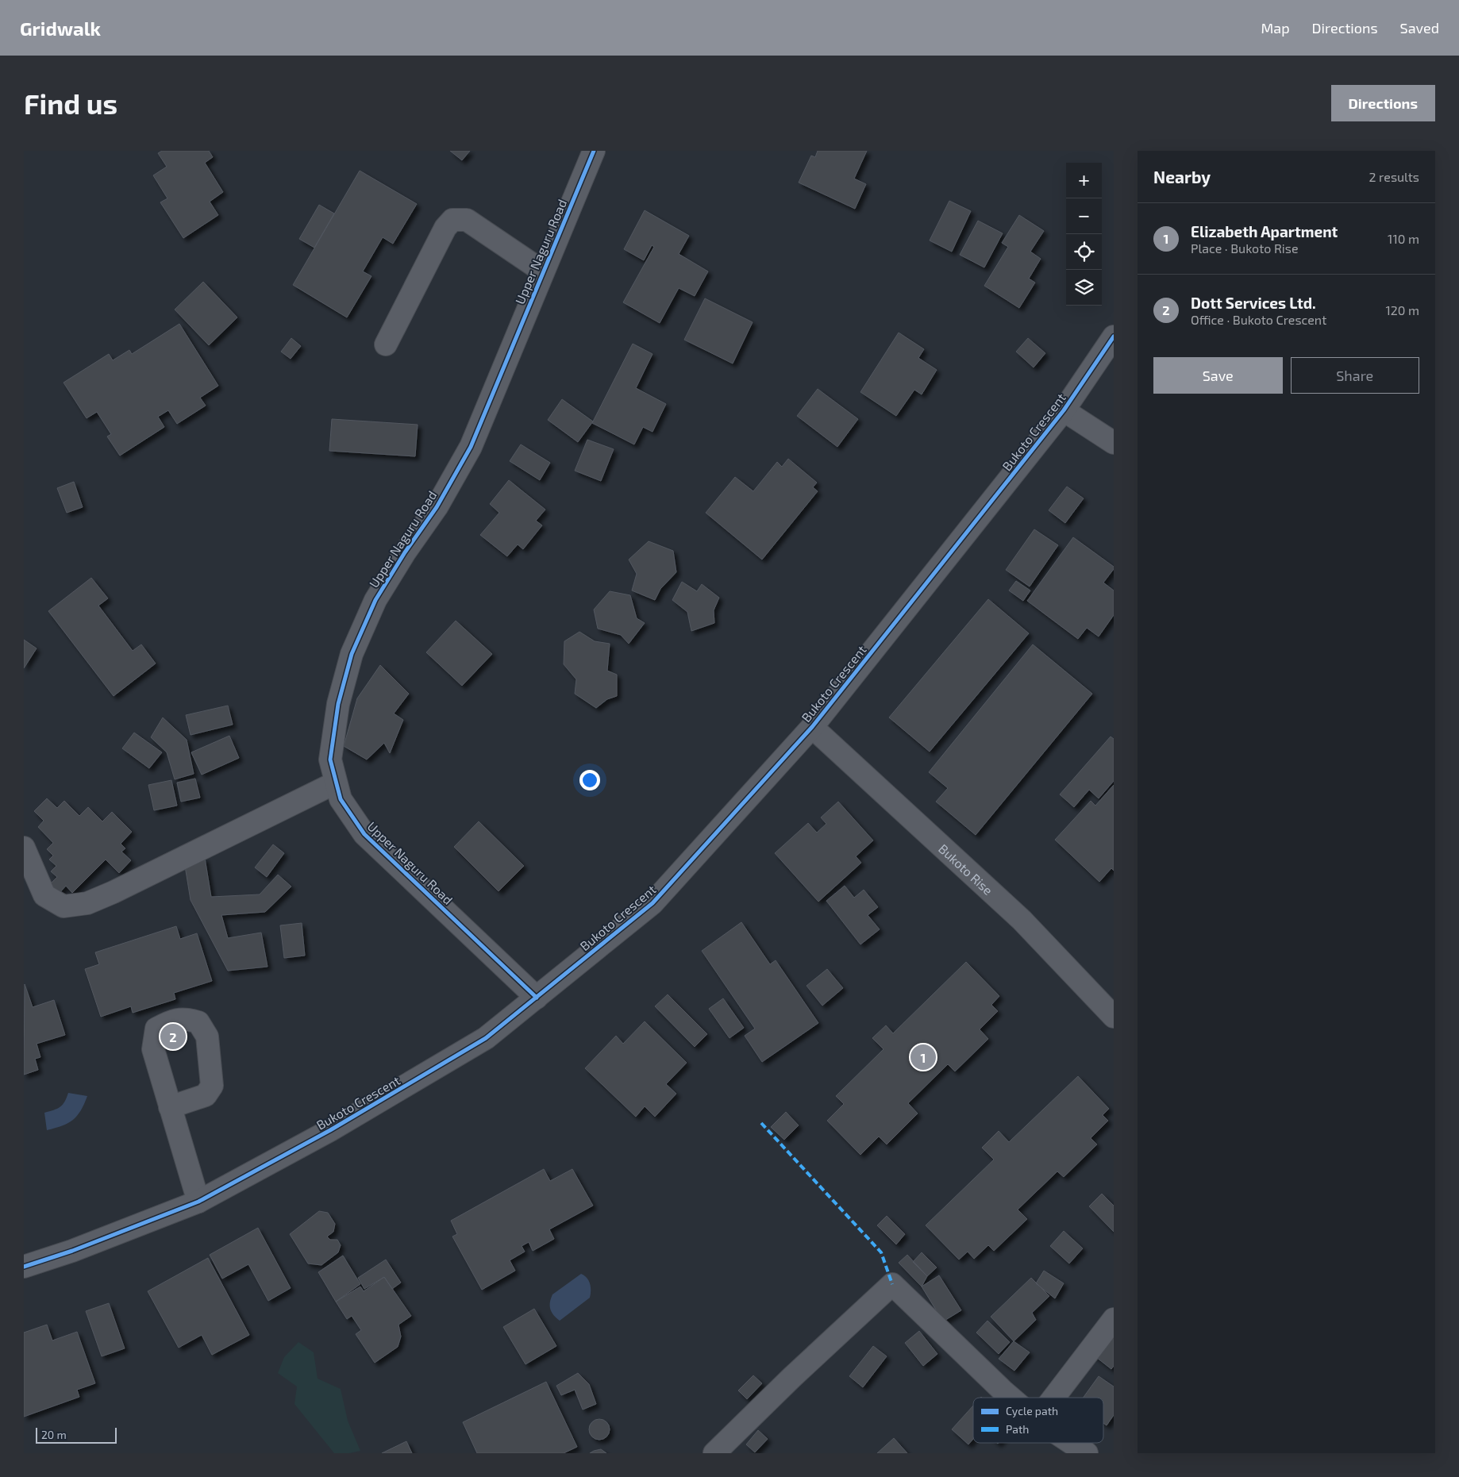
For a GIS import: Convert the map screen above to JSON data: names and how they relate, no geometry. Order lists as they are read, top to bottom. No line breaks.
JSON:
{"streets":{"street":["Upper Naguru Road","Bukoto Crescent","Bukoto Rise"]},"crossings":[["Upper Naguru Road","Bukoto Crescent"],["Bukoto Crescent","Bukoto Rise"]],"legend":["Cycle path","Path"],"scale_bar":"20 m","page":{"header":"Gridwalk","nav":["Map","Directions","Saved"],"buttons":["Directions",["Save","Share"]],"title":"Find us","heading":["Nearby","2 results"],"map_buttons":["+","−"],"list":[{"mark":"1","name":"Elizabeth Apartment","note":"Place · Bukoto Rise","value":"110 m"},{"mark":"2","name":"Dott Services Ltd.","note":"Office · Bukoto Crescent","value":"120 m"}],"pins":["2","1"],"scale":"20 m"}}
